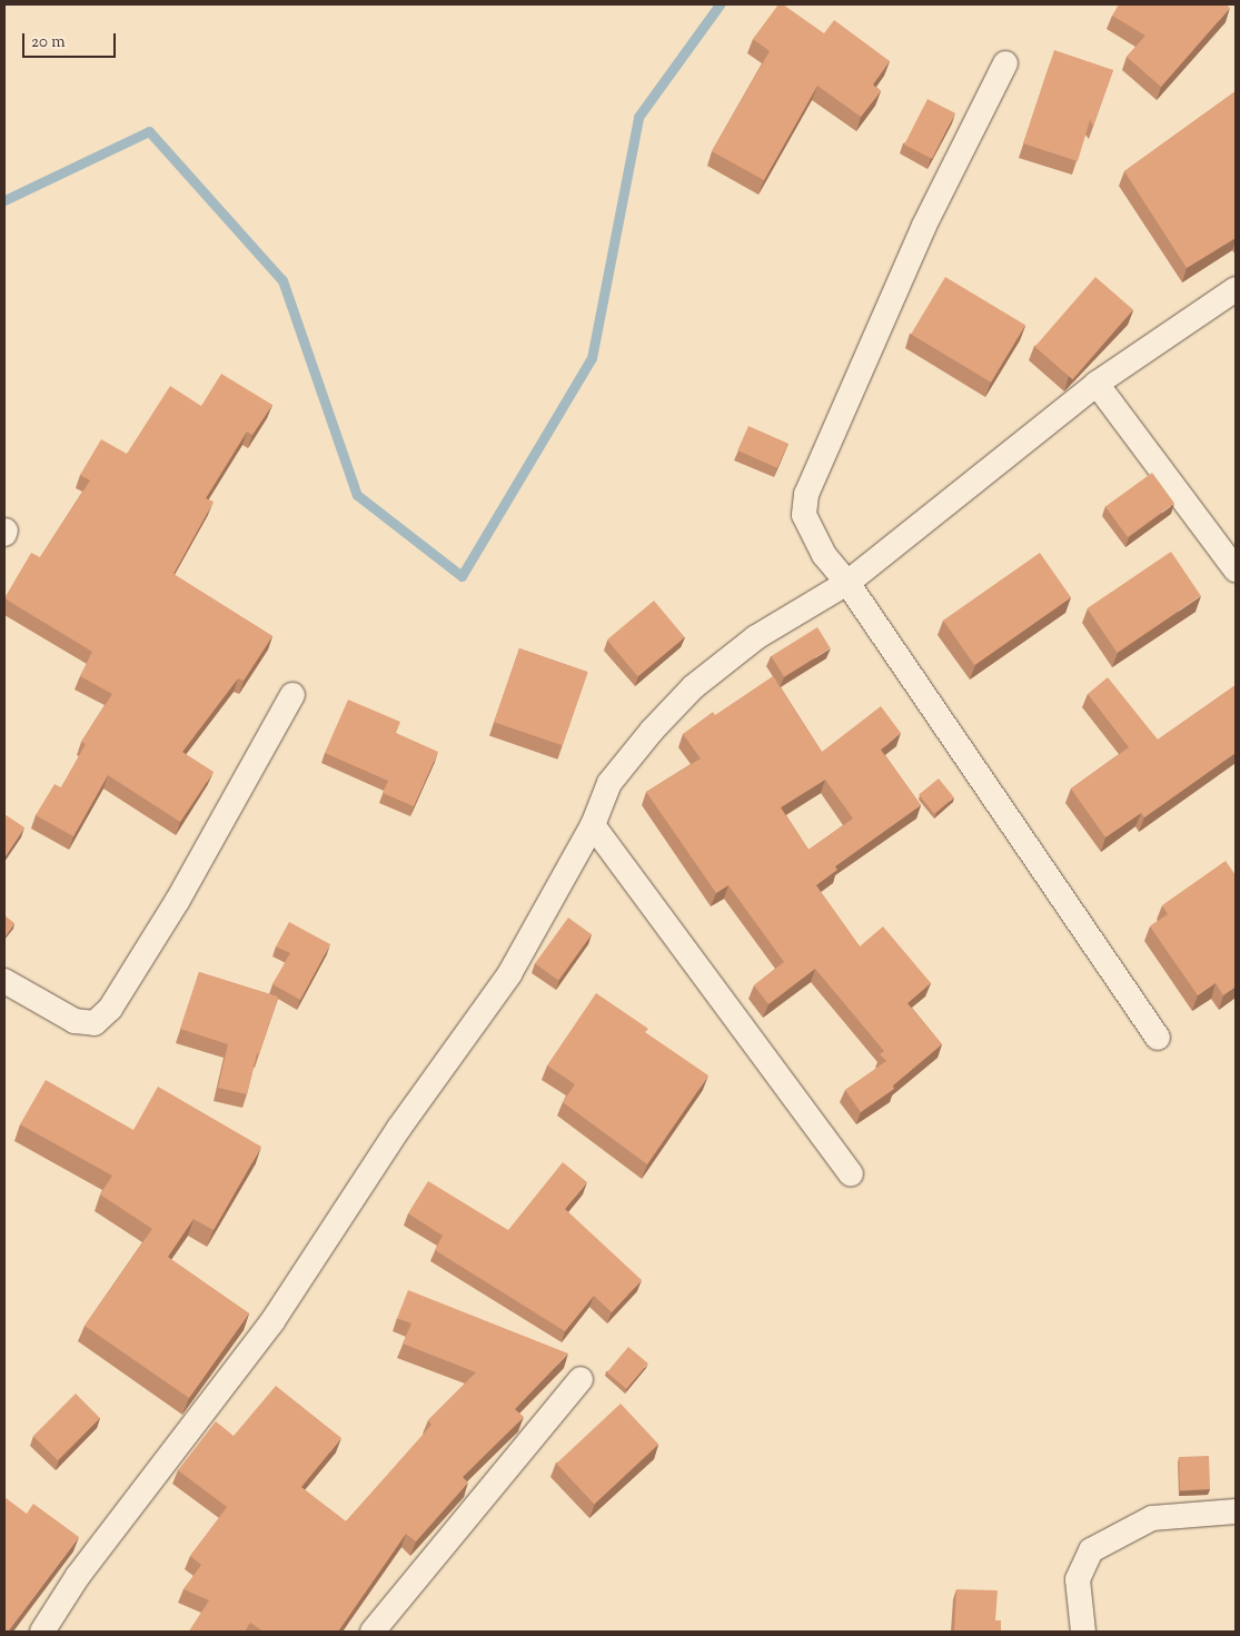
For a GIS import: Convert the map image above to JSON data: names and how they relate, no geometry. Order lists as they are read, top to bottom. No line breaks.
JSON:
{"scale_bar":"20 m"}
